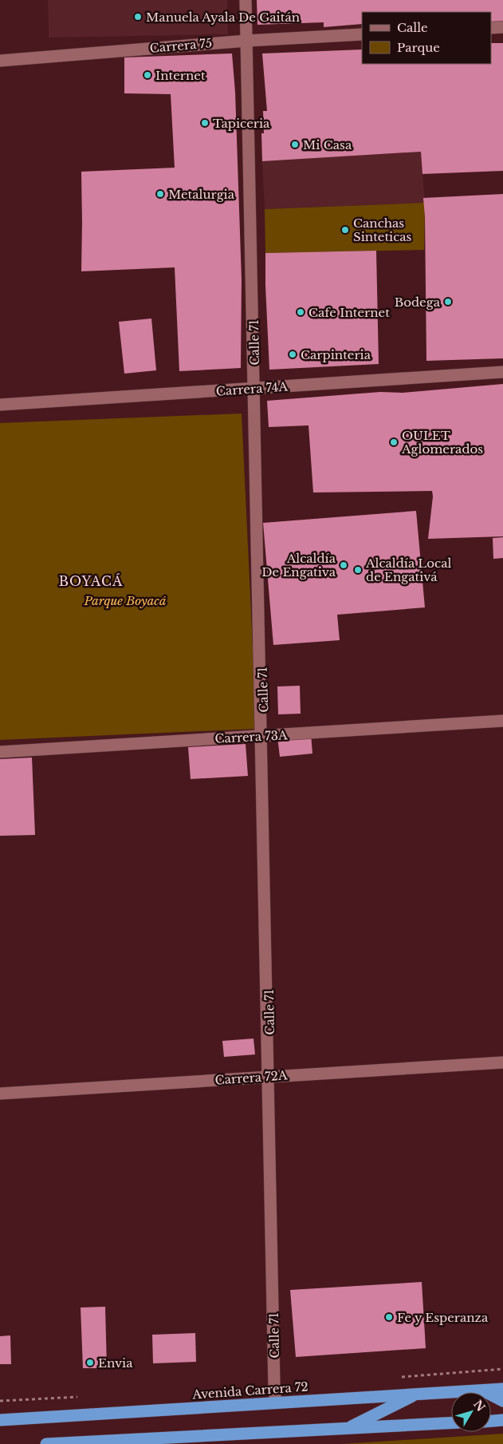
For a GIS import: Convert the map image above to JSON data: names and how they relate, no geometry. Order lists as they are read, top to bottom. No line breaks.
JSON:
{"streets":{"highway":["Avenida Carrera 72"],"street":["Carrera 75","Calle 71","Carrera 74A","Carrera 73A","Carrera 72A"]},"crossings":[["Carrera 75","Calle 71"],["Calle 71","Carrera 74A"],["Calle 71","Carrera 73A"],["Calle 71","Carrera 72A"],["Calle 71","Avenida Carrera 72"]],"districts":["BOYACÁ"],"parks":["Parque Boyacá"],"places":["Manuela Ayala De Gaitán","Internet","Tapiceria","Mi Casa","Metalurgia","Canchas Sinteticas","Bodega","Cafe Internet","Carpinteria","OULET Aglomerados","Alcaldía De Engativa","Alcaldía Local de Engativá","Fe y Esperanza","Envia"],"legend":["Calle","Parque"],"north":"top right"}
